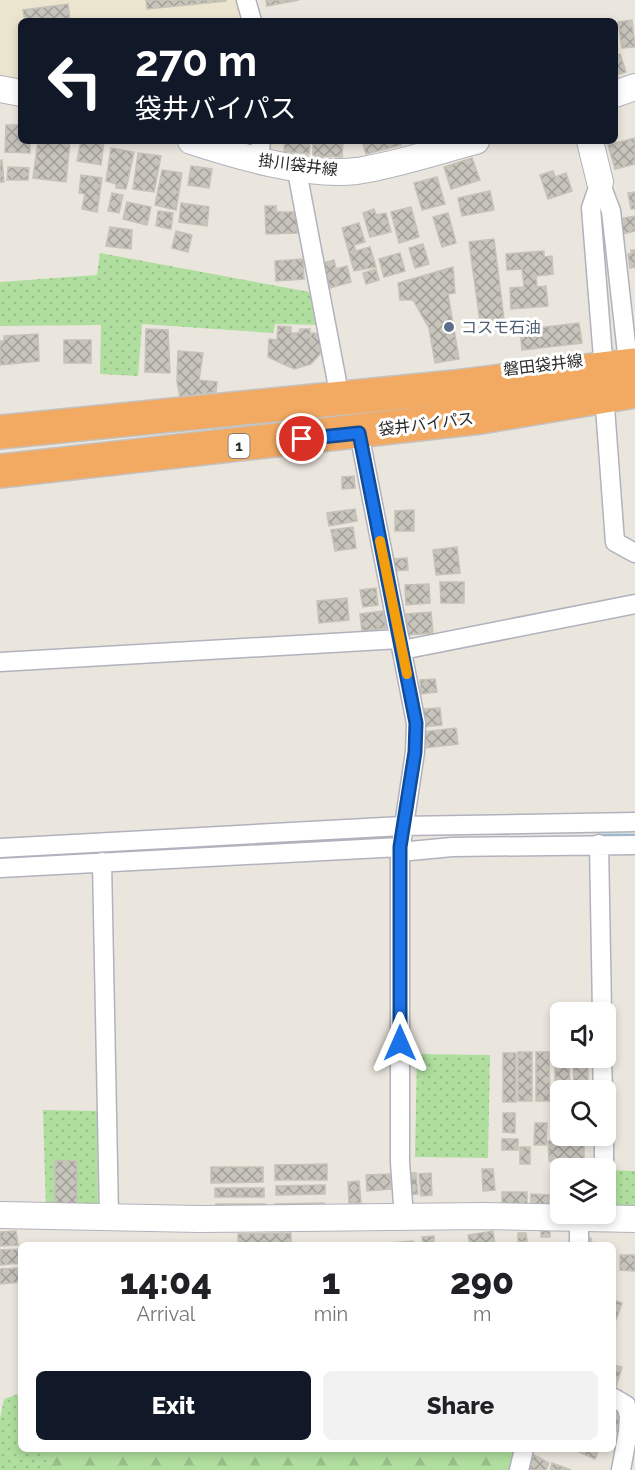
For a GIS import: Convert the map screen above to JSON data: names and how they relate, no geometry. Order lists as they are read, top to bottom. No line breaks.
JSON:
{"streets":{"highway":["袋井バイパス","1"],"street":["掛川袋井線"]},"places":["コスモ石油"],"page":{"turn":["270 m","袋井バイパス"],"eta":["14:04","Arrival","1","min","290","m"],"buttons":["Exit","Share"]}}
